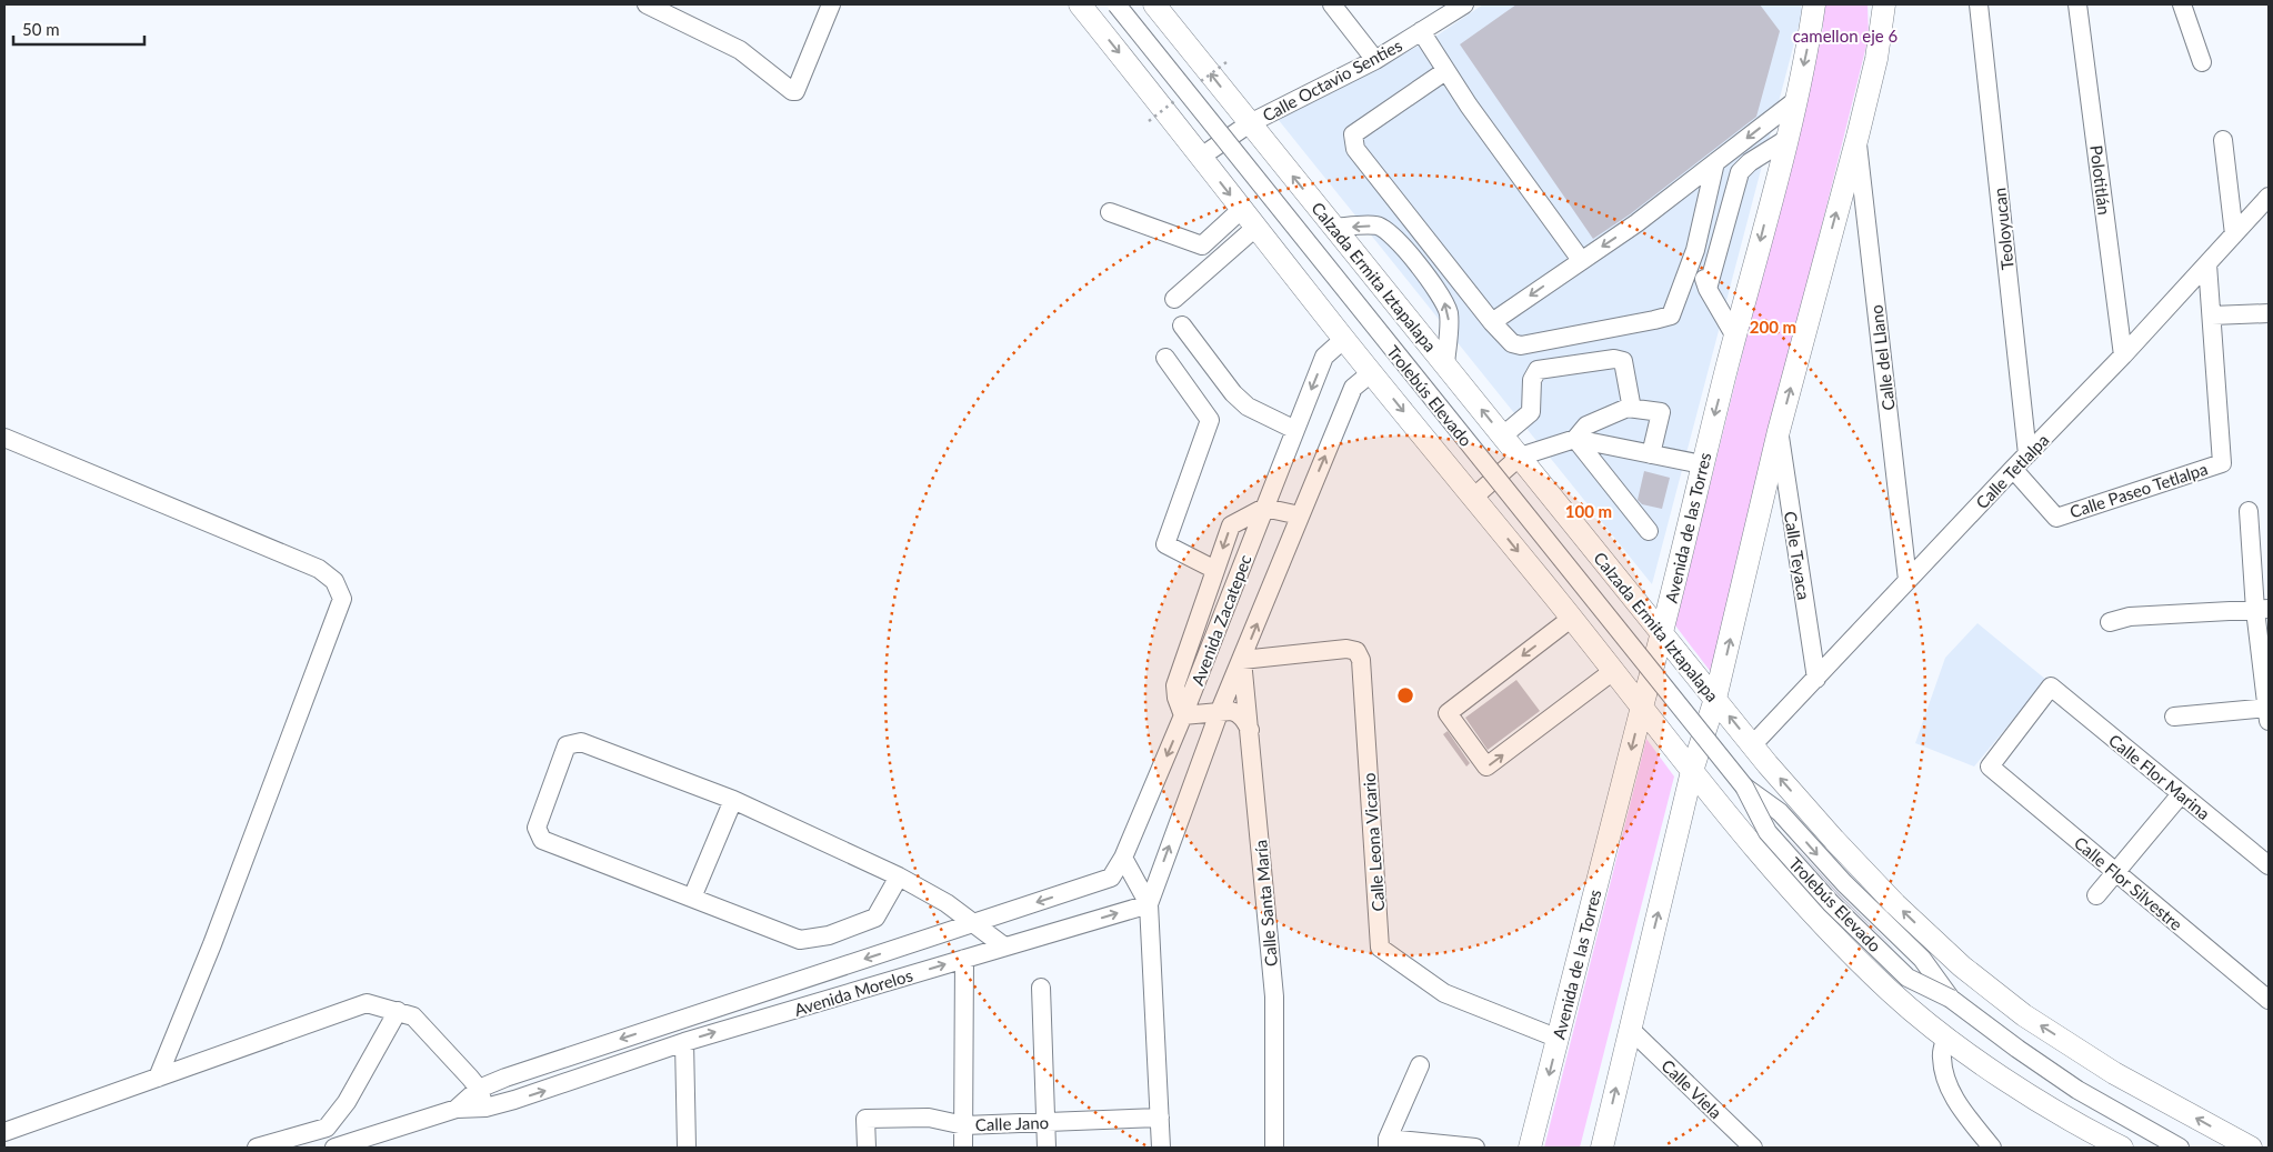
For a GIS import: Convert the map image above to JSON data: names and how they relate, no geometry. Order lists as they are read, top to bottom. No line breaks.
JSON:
{"streets":{"main road":["Calzada Ermita Iztapalapa","Avenida de las Torres"],"street":["Calle Octavio Senties","Polotitlán","Teoloyucan","Calle del Llano","Trolebús Elevado","Calle Tetlalpa","Calle Paseo Tetlalpa","Calle Teyaca","Avenida Zacatepec","Calle Flor Marina","Calle Leona Vicario","Calle Flor Silvestre","Calle Santa María","Avenida Morelos","Calle Viela","Calle Jano"]},"crossings":[["Calle Octavio Senties","Calzada Ermita Iztapalapa"],["Polotitlán","Calle Tetlalpa"],["Teoloyucan","Calle Tetlalpa"],["Calzada Ermita Iztapalapa","Calle Tetlalpa"],["Calzada Ermita Iztapalapa","Avenida de las Torres"],["Calle del Llano","Calle Tetlalpa"],["Calle Tetlalpa","Calle Paseo Tetlalpa"],["Calle Tetlalpa","Calle Teyaca"],["Avenida de las Torres","Calle Leona Vicario"],["Avenida Zacatepec","Calle Leona Vicario"],["Avenida Zacatepec","Calle Santa María"],["Avenida Zacatepec","Avenida Morelos"],["Avenida Zacatepec","Calle Jano"],["Calle Flor Marina","Calle Flor Silvestre"],["Calle Leona Vicario","Calle Santa María"]],"parks":["camellon eje 6"],"scale_bar":"50 m","rings":["200 m","100 m"]}
